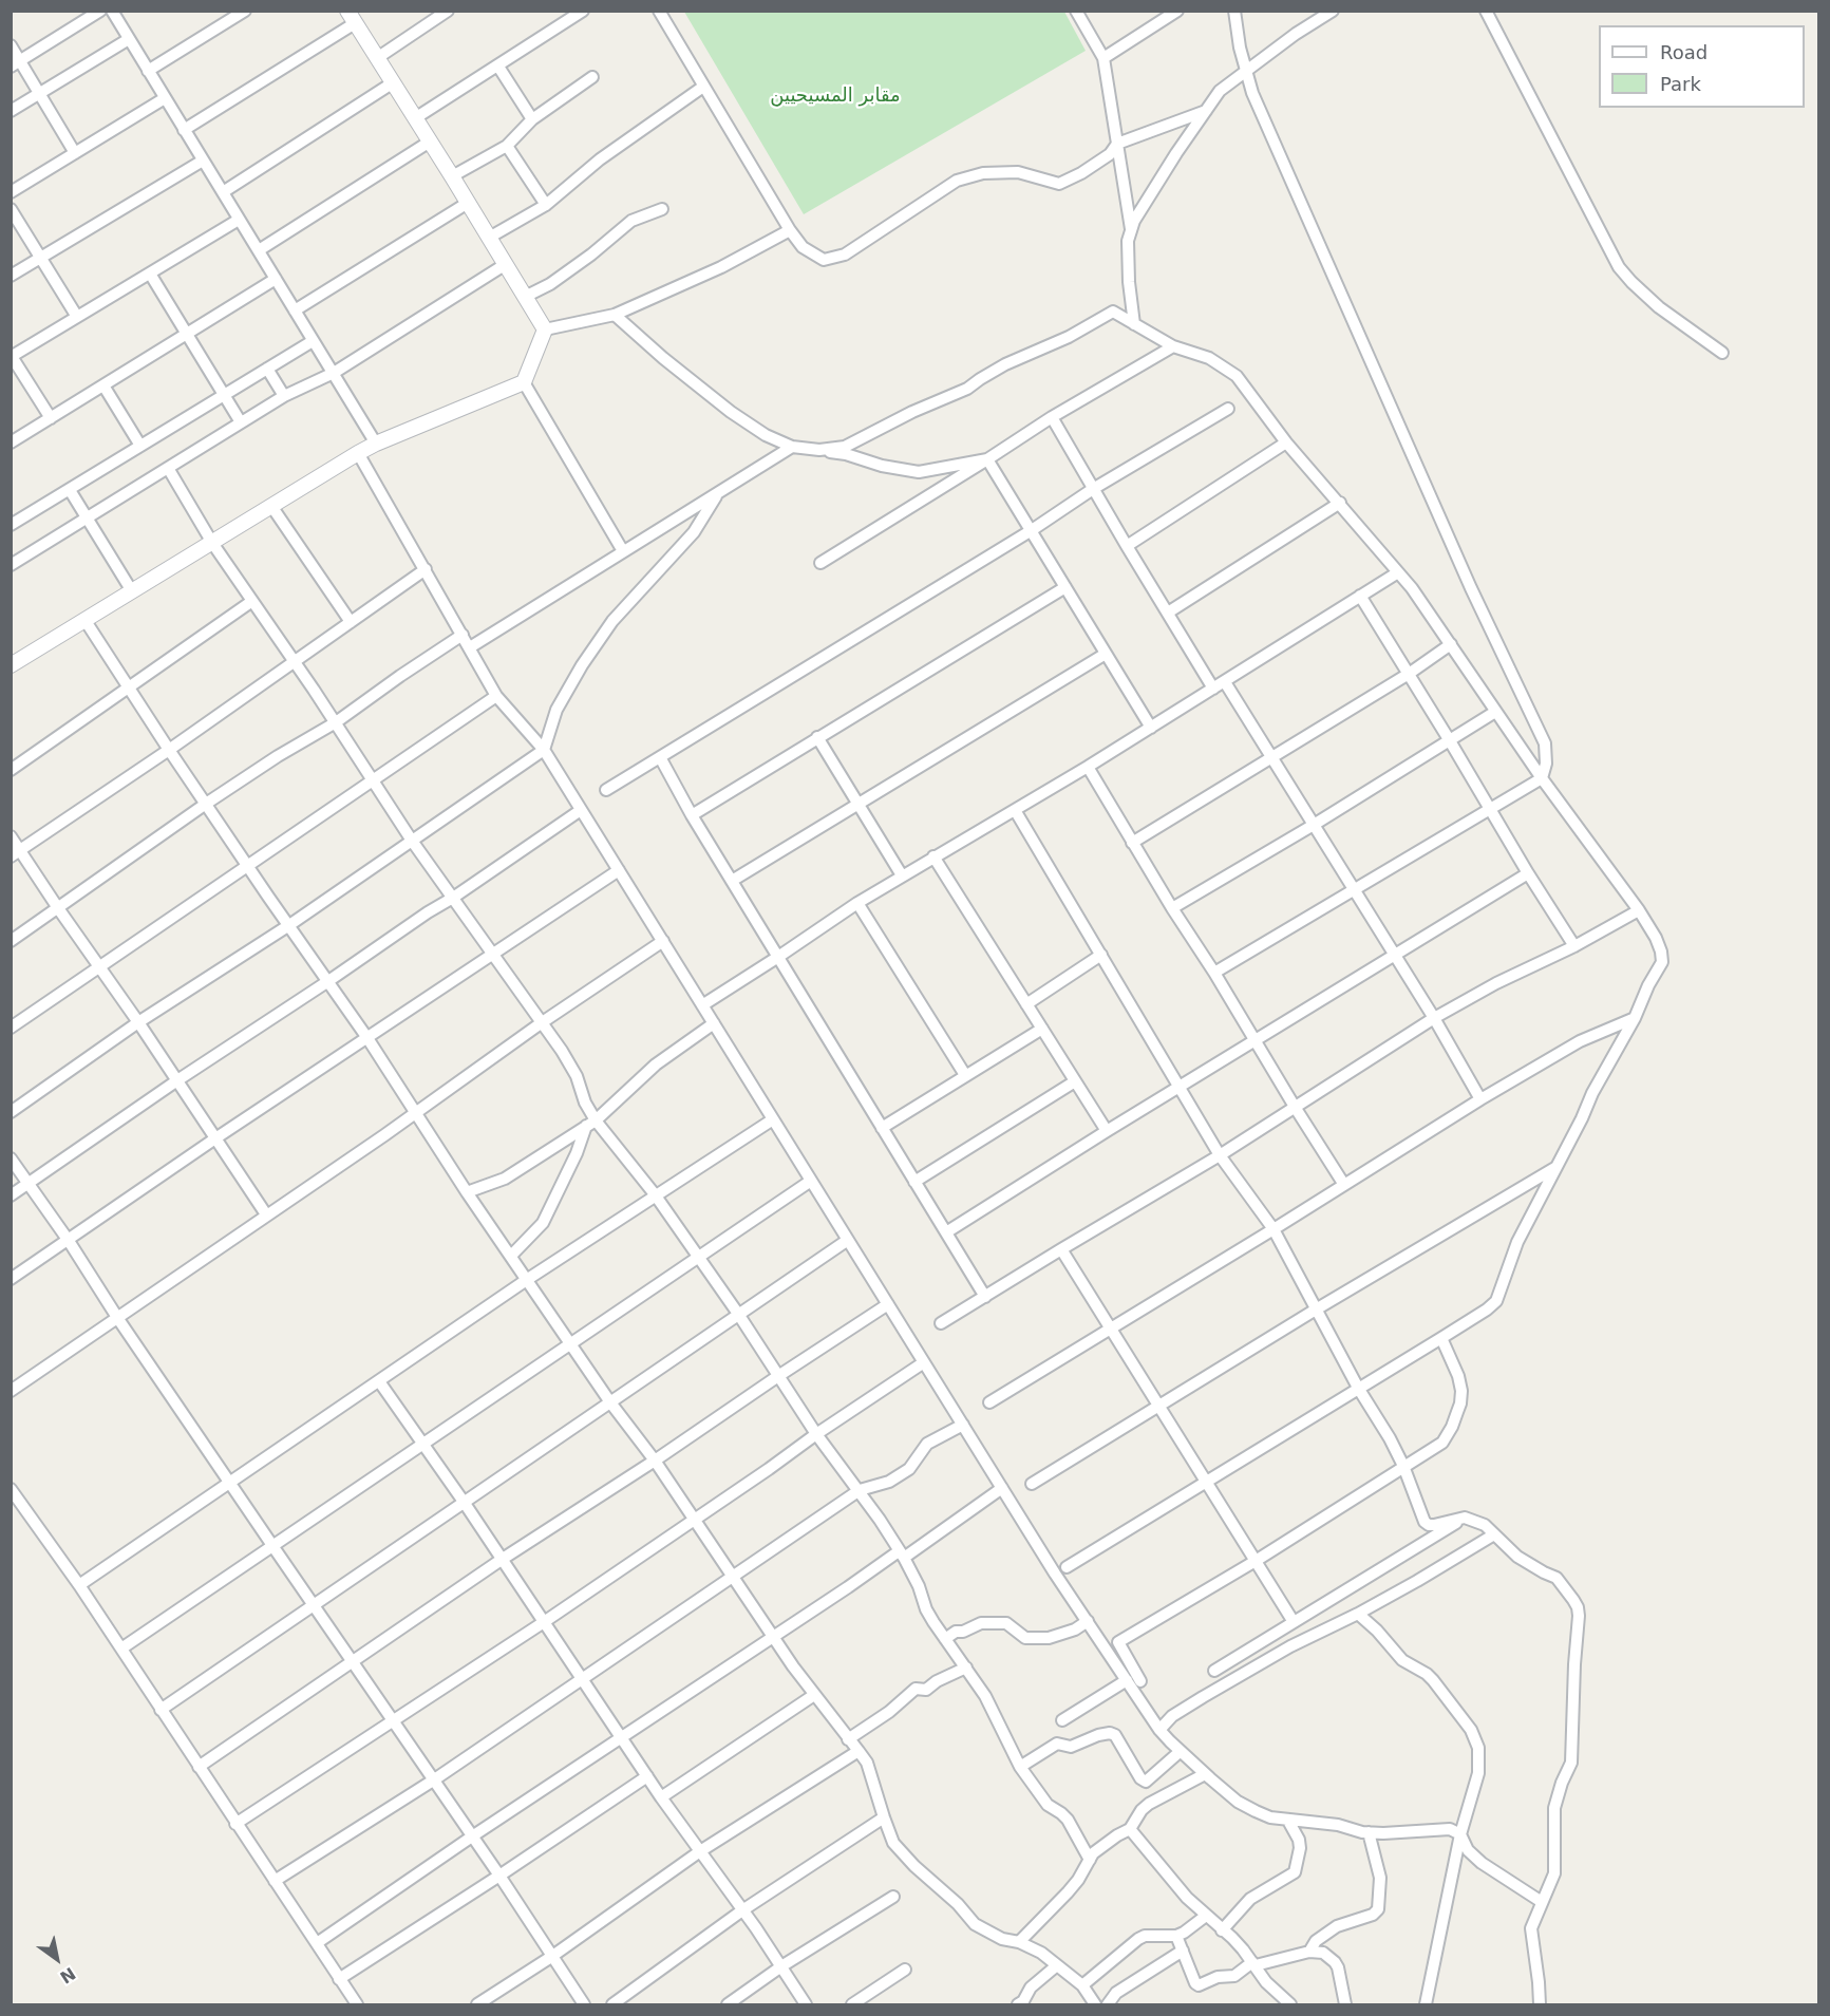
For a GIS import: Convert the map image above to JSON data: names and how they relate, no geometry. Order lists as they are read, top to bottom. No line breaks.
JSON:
{"parks":["مقابر المسيحيين"],"legend":["Road","Park"],"north":"bottom right"}
